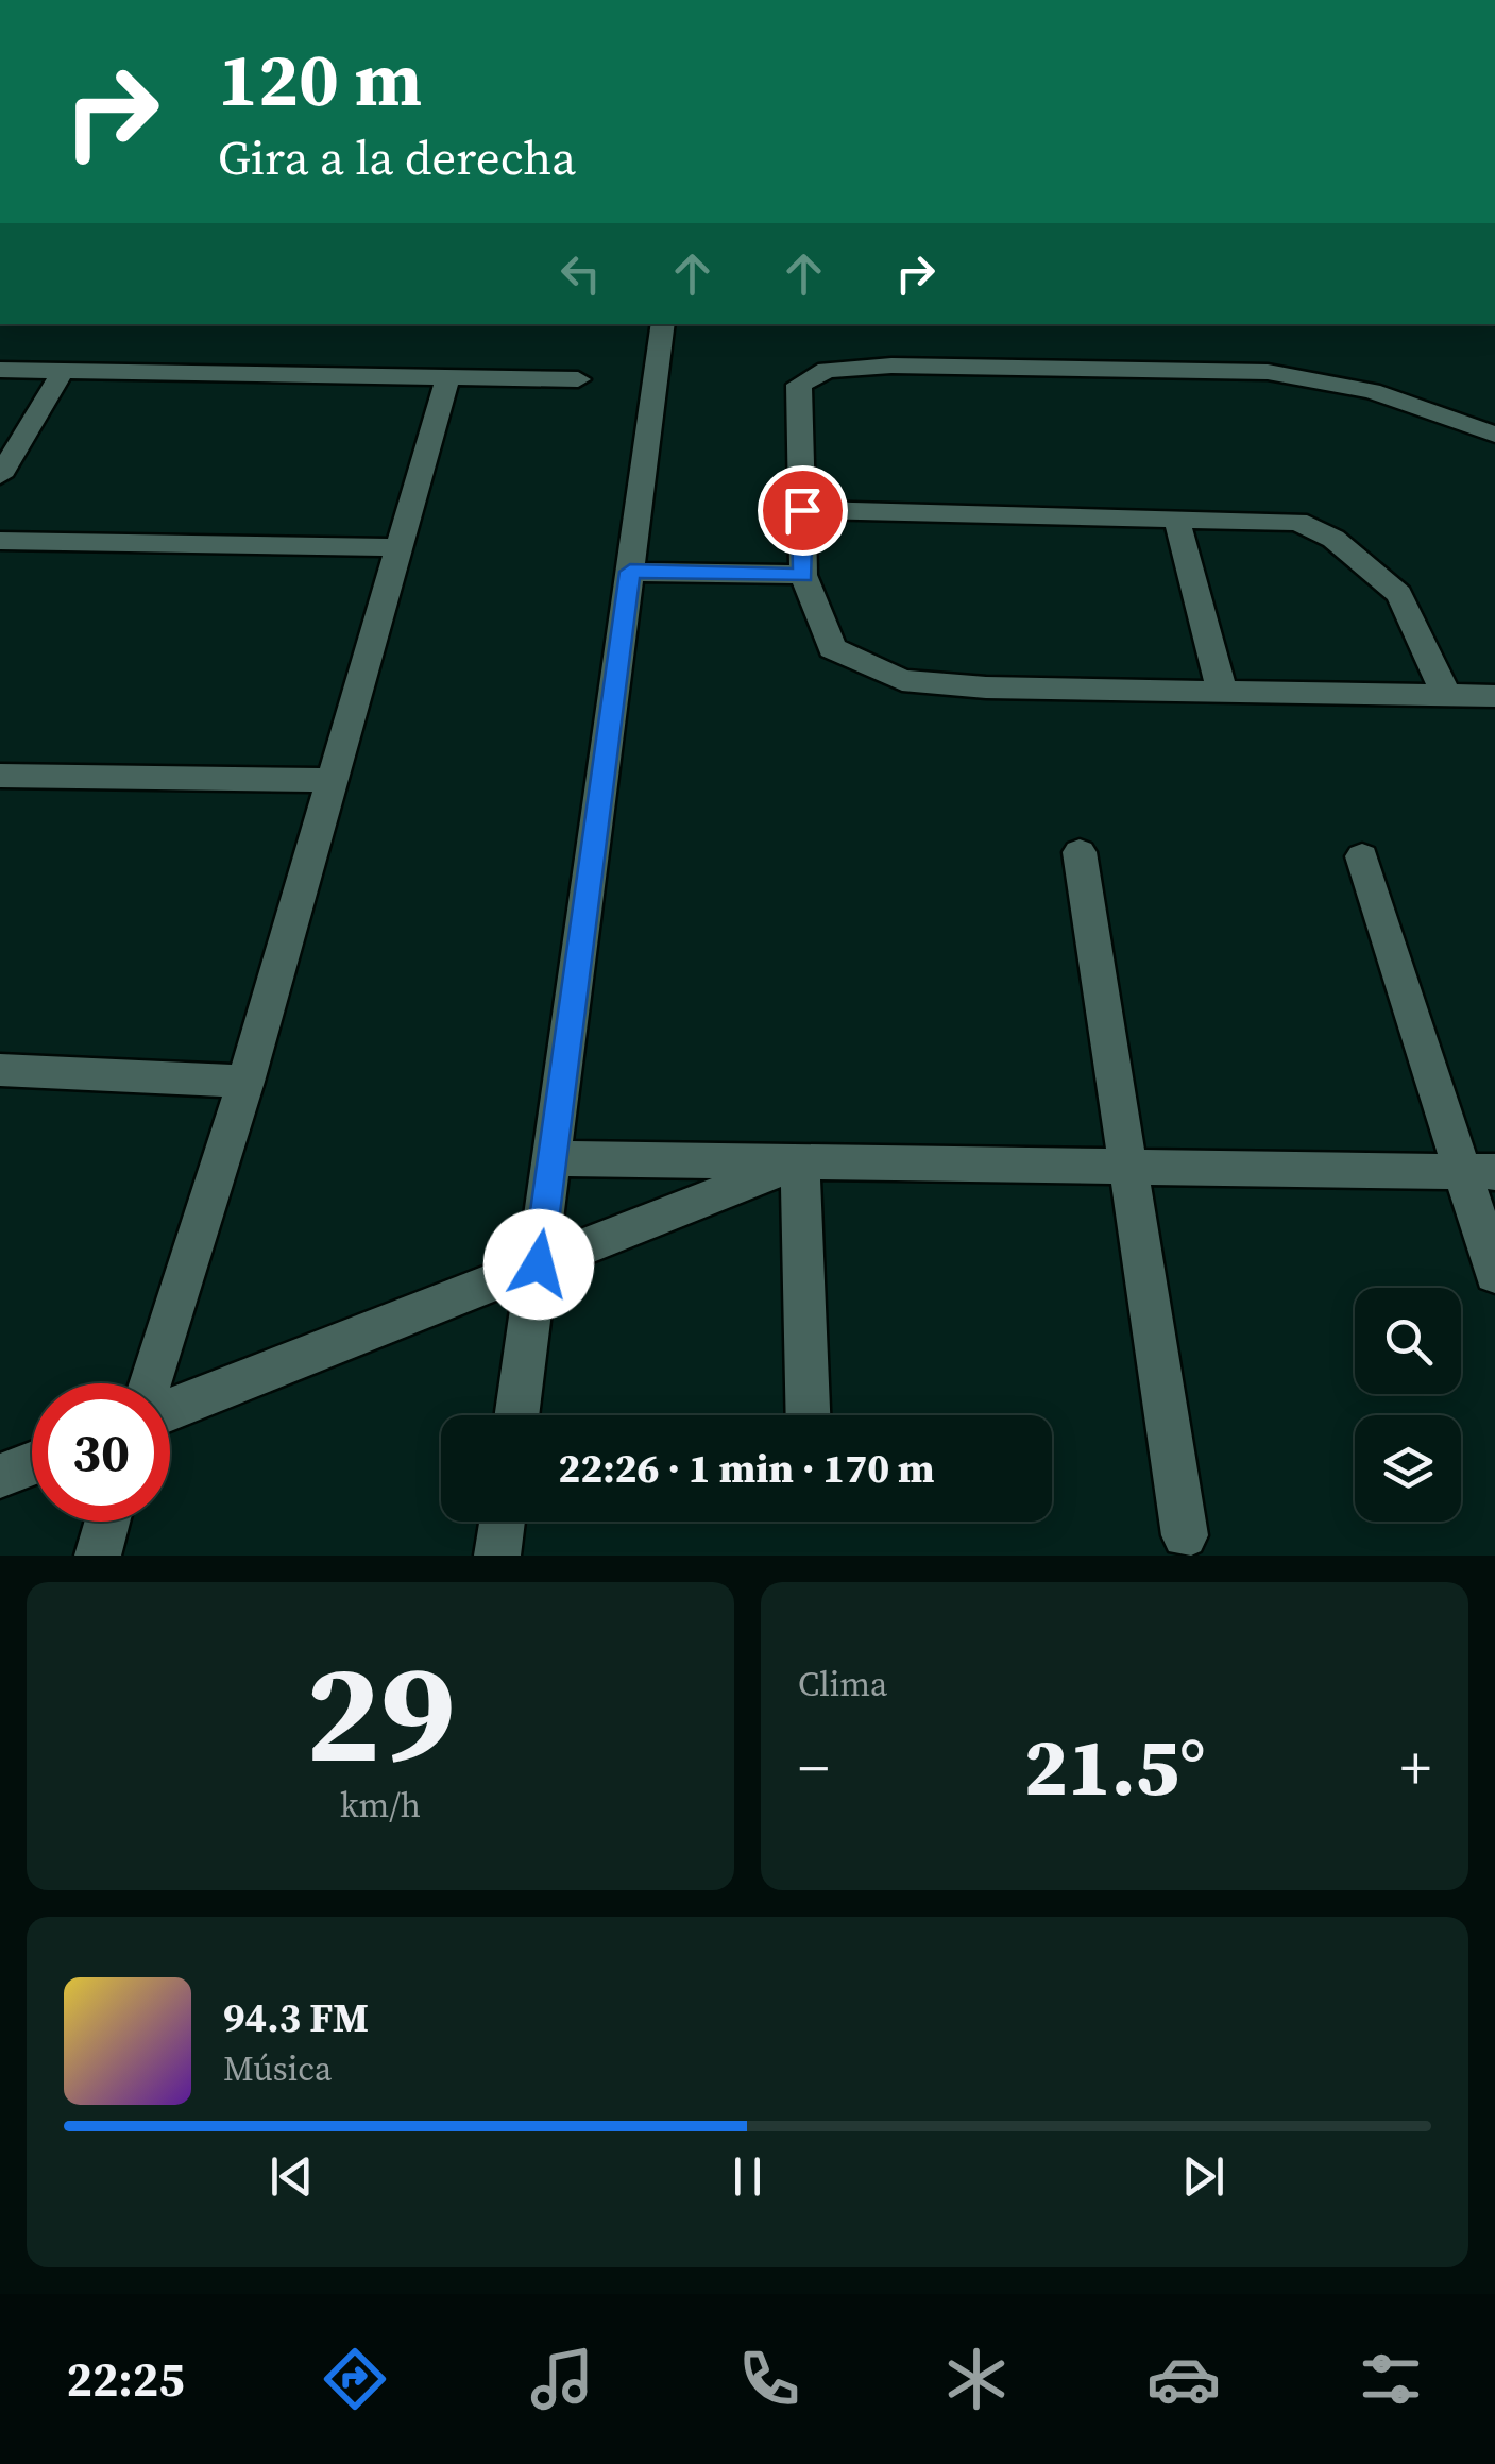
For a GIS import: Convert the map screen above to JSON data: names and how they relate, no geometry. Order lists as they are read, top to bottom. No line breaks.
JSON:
{"page":{"turn":["120 m","Gira a la derecha"],"limit":"30","trip":"22:26 · 1 min · 170 m","tile":[["29","km/h"],"Clima"],"heat":["−","21.5°","+"],"song":["94.3 FM","Música"],"tabs":"22:25"}}
